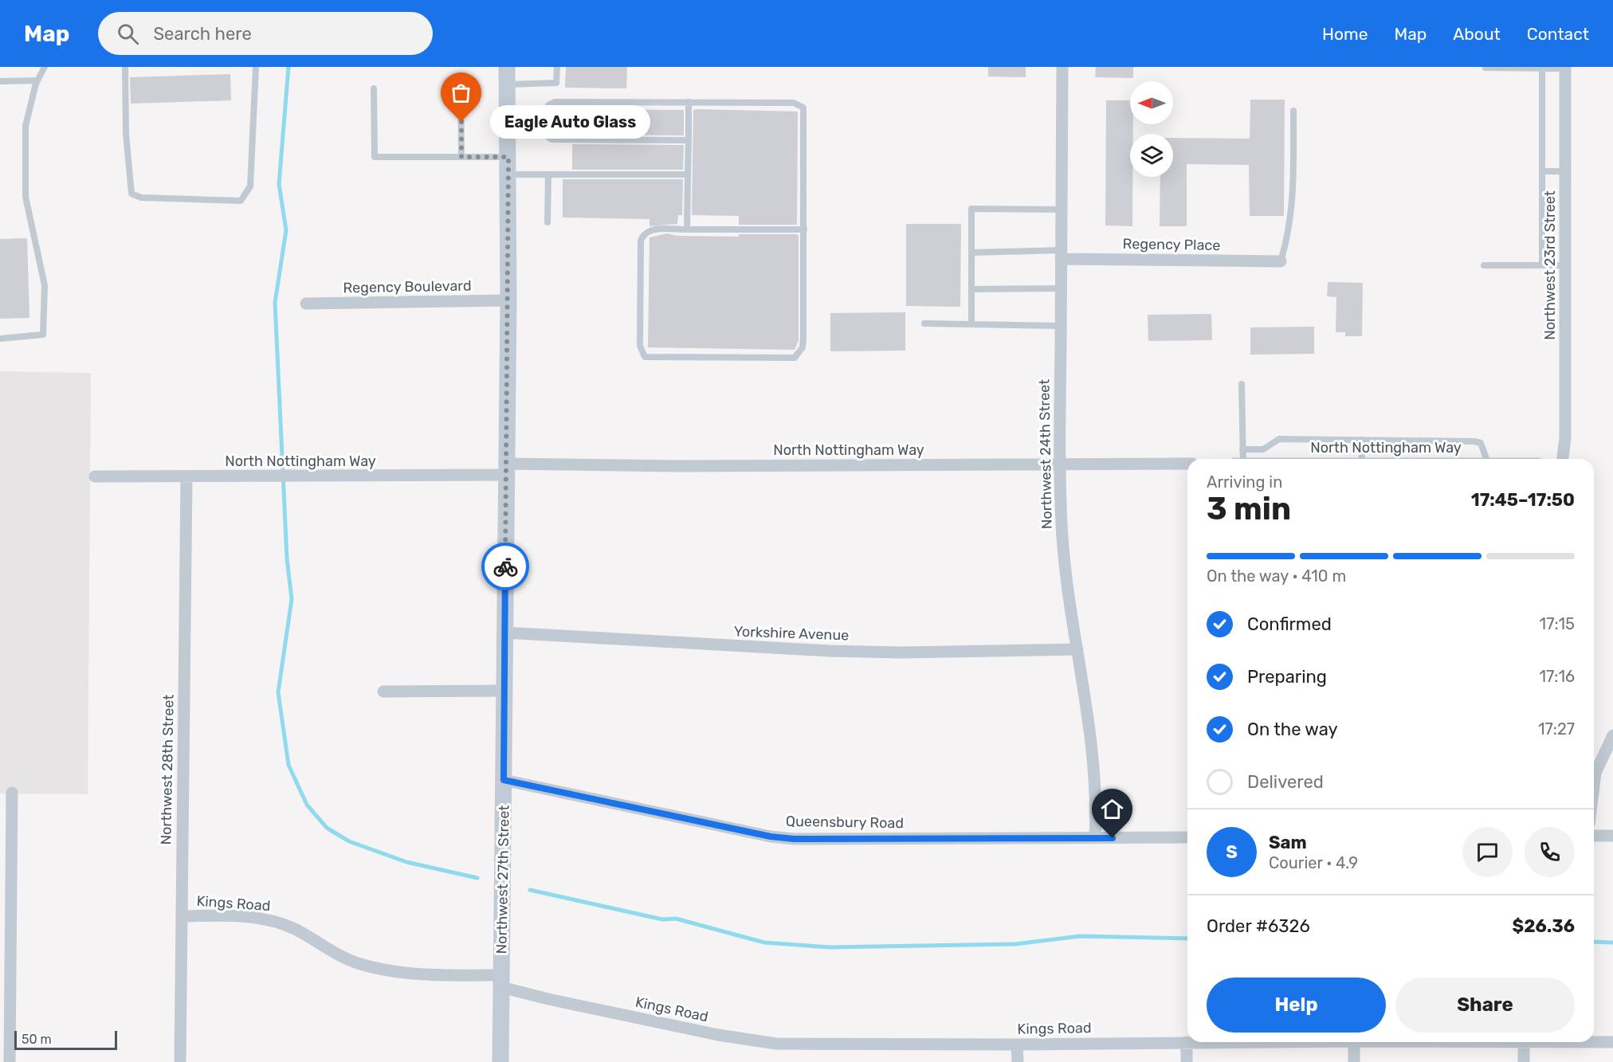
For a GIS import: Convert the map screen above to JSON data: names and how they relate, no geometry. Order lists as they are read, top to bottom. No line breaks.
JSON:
{"streets":{"main road":["Northwest 27th Street"],"street":["Regency Place","Northwest 23rd Street","Regency Boulevard","North Nottingham Way","Northwest 24th Street","Yorkshire Avenue","Northwest 28th Street","Queensbury Road","Kings Road"]},"crossings":[["Regency Place","Northwest 24th Street"],["Regency Boulevard","Northwest 27th Street"],["North Nottingham Way","Northwest 24th Street"],["North Nottingham Way","Northwest 28th Street"],["North Nottingham Way","Northwest 27th Street"],["Northwest 24th Street","Yorkshire Avenue"],["Northwest 24th Street","Queensbury Road"],["Yorkshire Avenue","Northwest 27th Street"],["Northwest 28th Street","Kings Road"],["Queensbury Road","Northwest 27th Street"],["Northwest 27th Street","Kings Road"]],"places":["Eagle Auto Glass"],"scale_bar":"50 m","north":"left","page":{"header":"Map","search":"Search here","nav":["Home","Map","About","Contact"],"bubble":"Eagle Auto Glass","heading":["3 min","Arriving in","17:45–17:50"],"panel":["Sam","Courier · 4.9","Order #6326","$26.36"],"bar":"On the way · 410 m","list":[["Confirmed","17:15"],["Preparing","17:16"],["On the way","17:27"],"Delivered"],"round":"S","buttons":["Help","Share"],"scale":"50 m"}}
